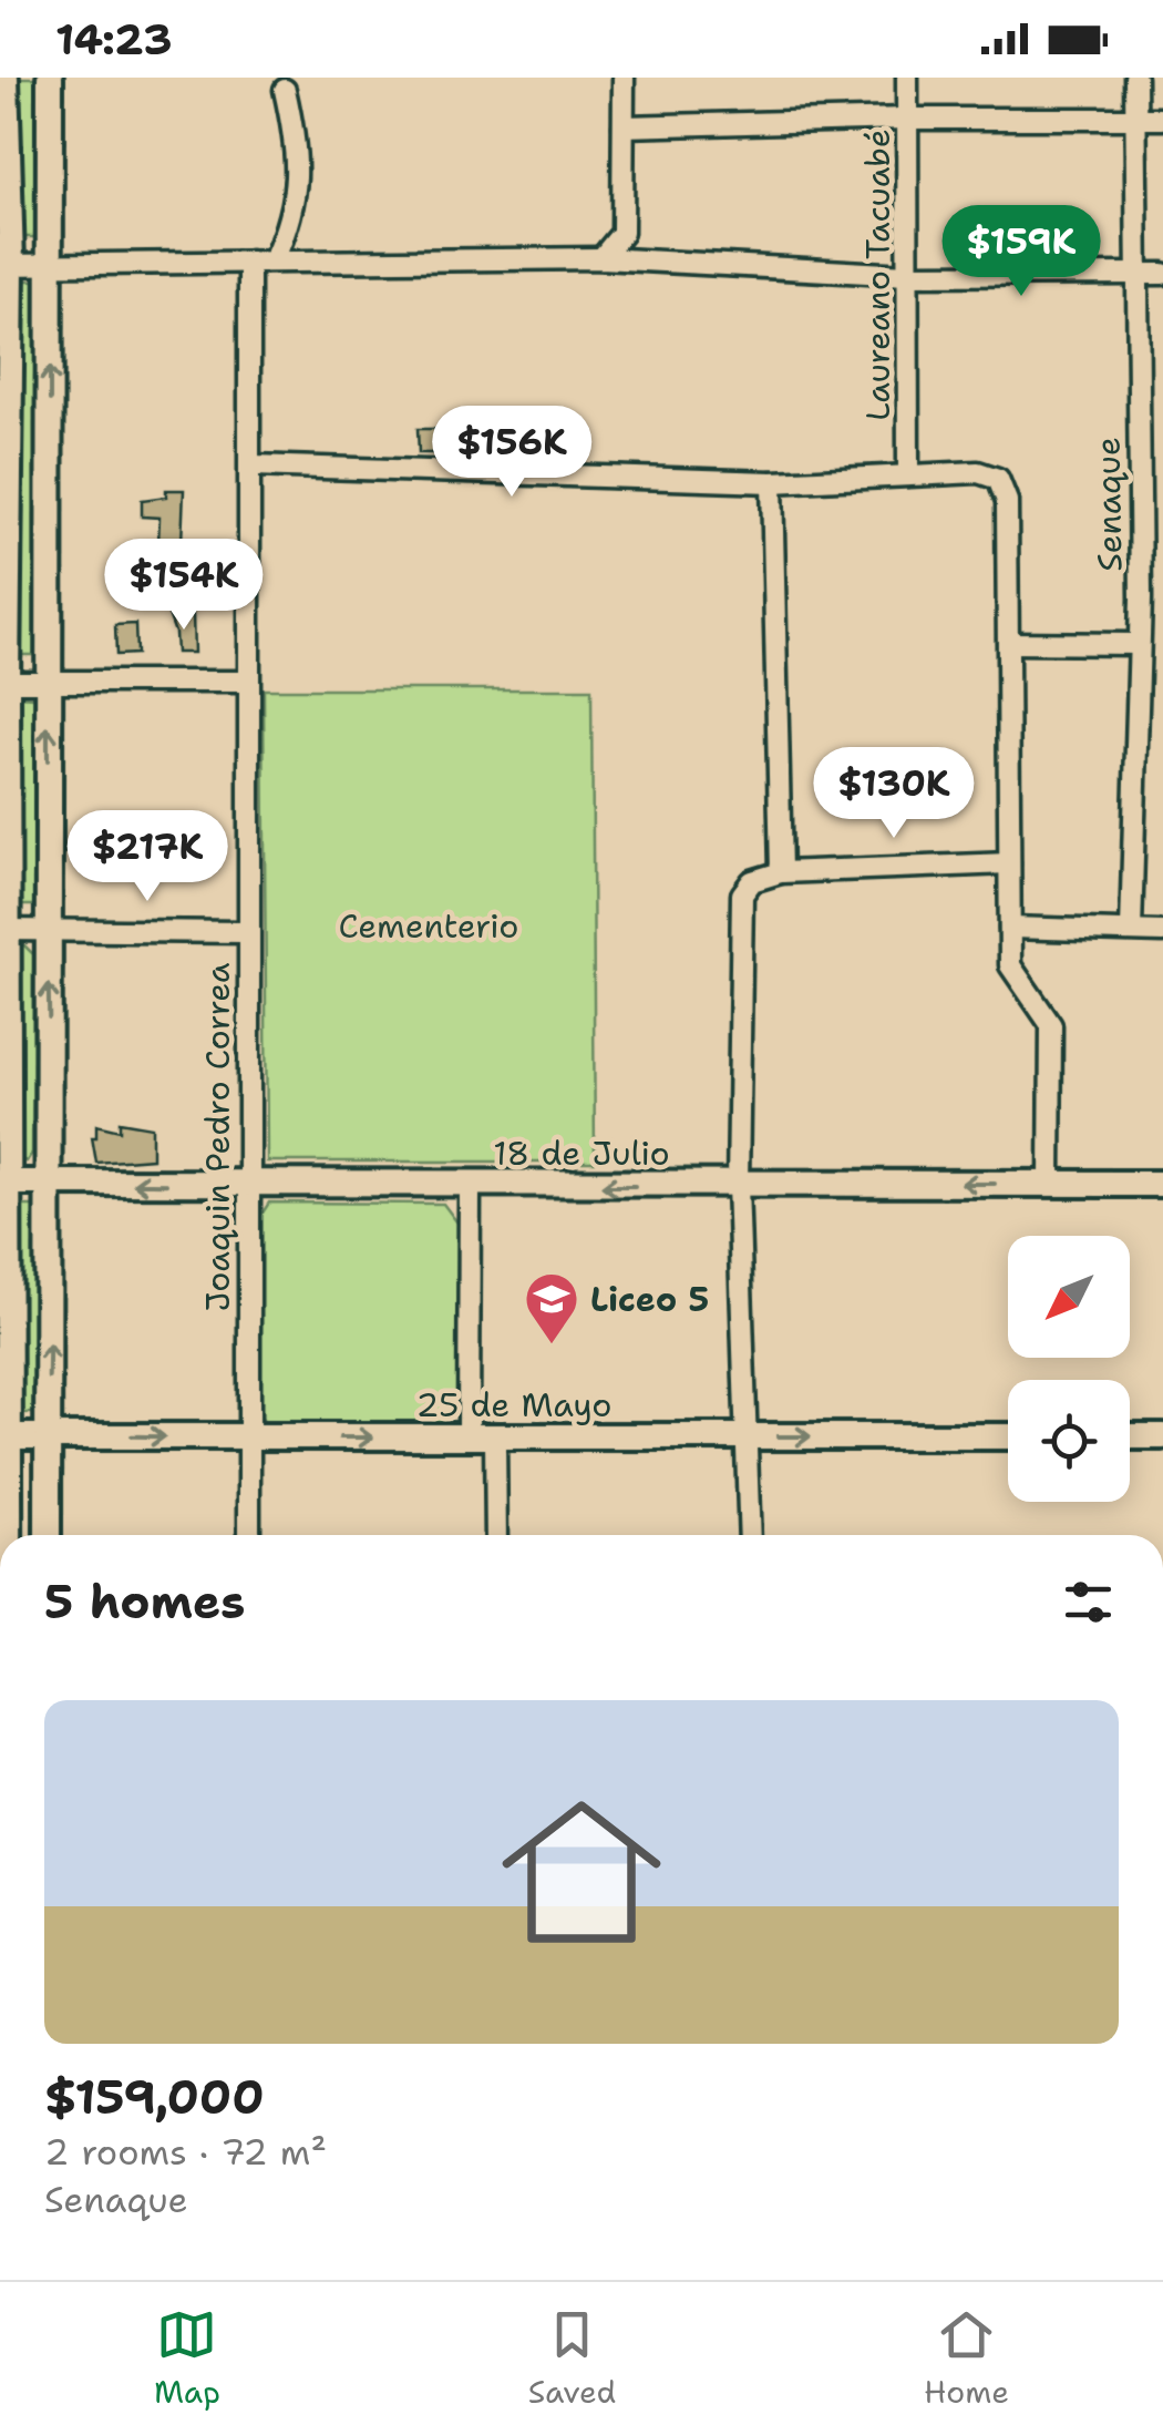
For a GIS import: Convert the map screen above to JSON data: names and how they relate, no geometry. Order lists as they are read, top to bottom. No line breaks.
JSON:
{"streets":{"street":["Laureano Tacuabé","Senaque","Joaquin Pedro Correa","18 de Julio","25 de Mayo"]},"crossings":[["Joaquin Pedro Correa","18 de Julio"],["Joaquin Pedro Correa","25 de Mayo"]],"one_way":["18 de Julio","25 de Mayo"],"parks":["Cementerio"],"places":{"school or university":["Liceo 5"]},"north":"bottom left","page":{"status":"14:23","price":["$159K","$156K","$154K","$130K","$217K"],"heading":"5 homes","list":[{"name":"$159,000","note":"2 rooms · 72 m² · Senaque"}],"tabs":["Map","Saved","Home"]}}
